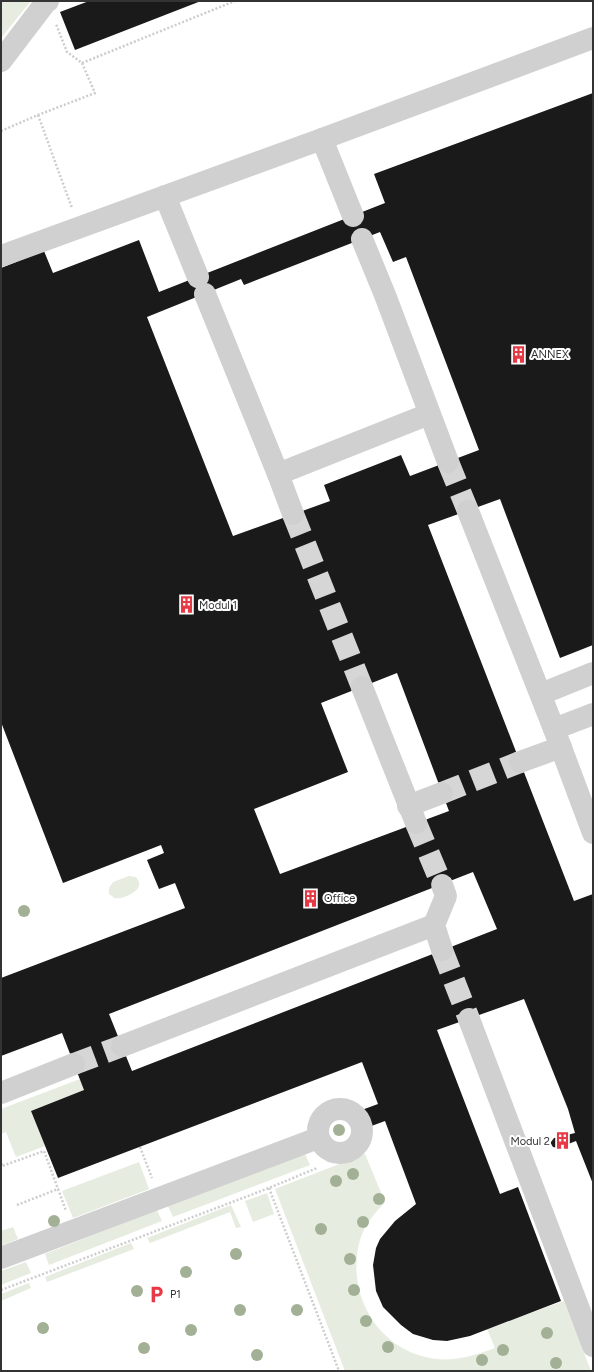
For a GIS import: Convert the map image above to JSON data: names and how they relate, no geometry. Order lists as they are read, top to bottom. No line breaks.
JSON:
{"places":{"building":["ANNEX","Modul 1","Office","Modul 2"],"parking":["P1"]}}
